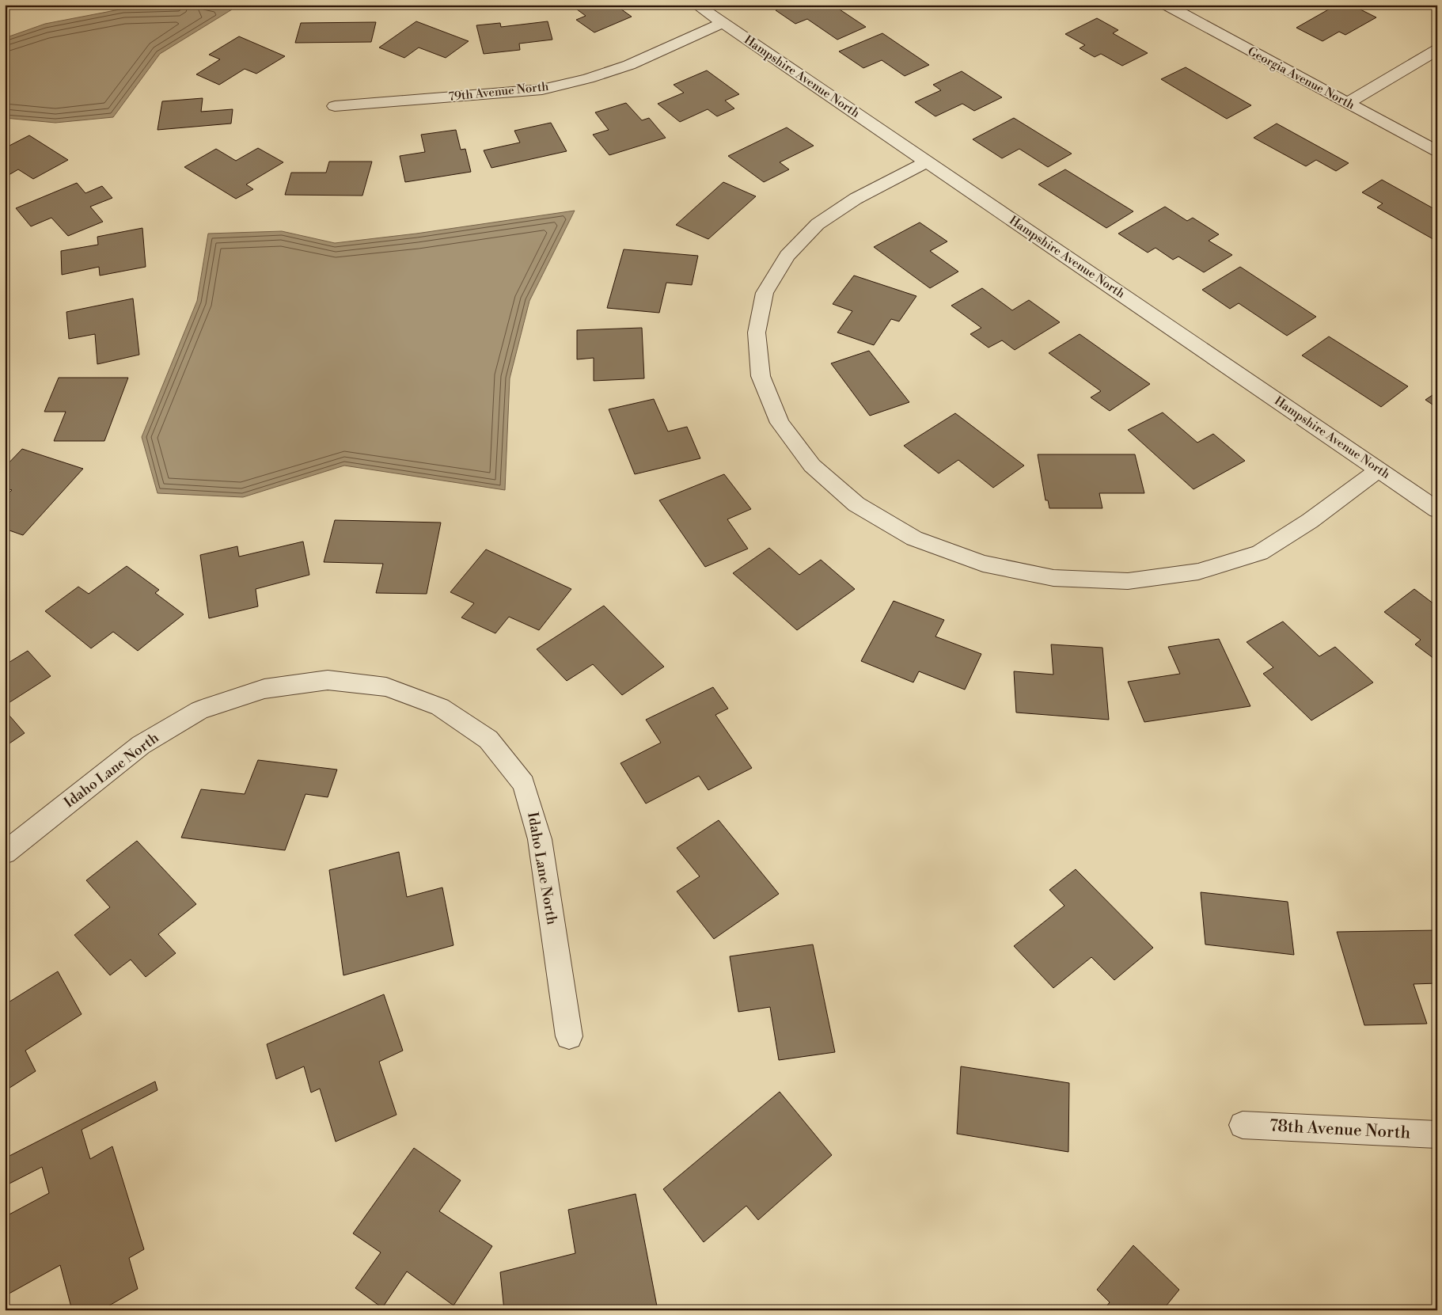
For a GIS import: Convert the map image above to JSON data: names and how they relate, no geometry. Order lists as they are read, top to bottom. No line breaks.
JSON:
{"streets":{"street":["Hampshire Avenue North","Georgia Avenue North","79th Avenue North","Idaho Lane North","78th Avenue North"]},"crossings":[["Hampshire Avenue North","79th Avenue North"]]}
